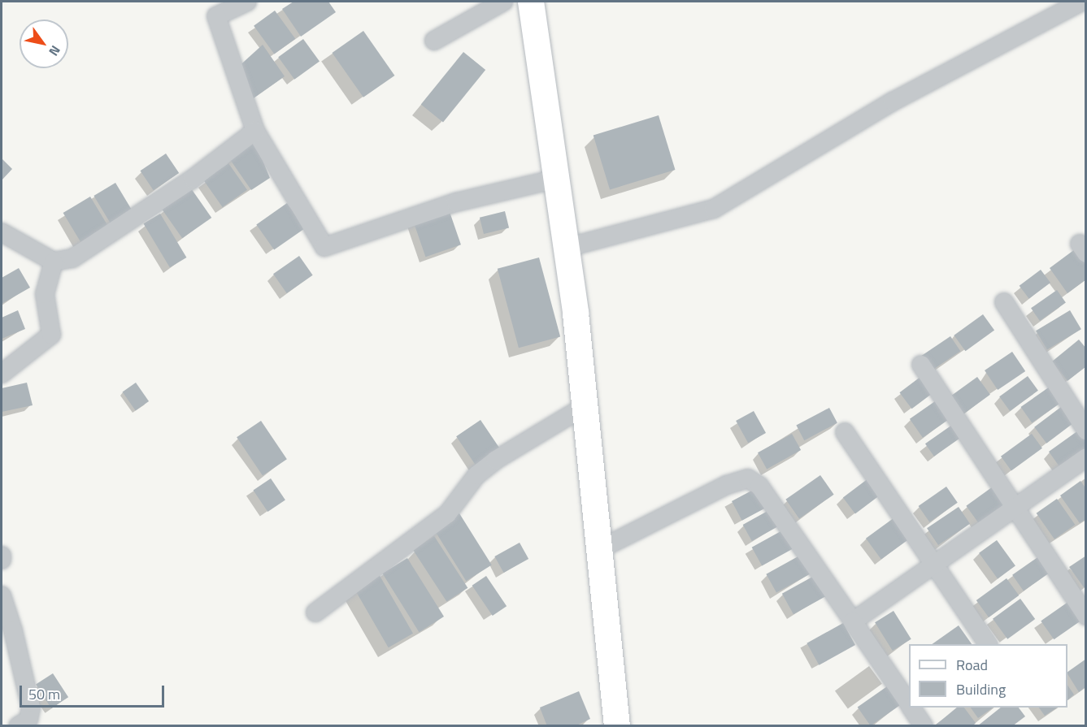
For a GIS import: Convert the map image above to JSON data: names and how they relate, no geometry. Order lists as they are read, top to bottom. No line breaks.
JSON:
{"legend":["Road","Building"],"scale_bar":"50 m","north":"bottom right"}
